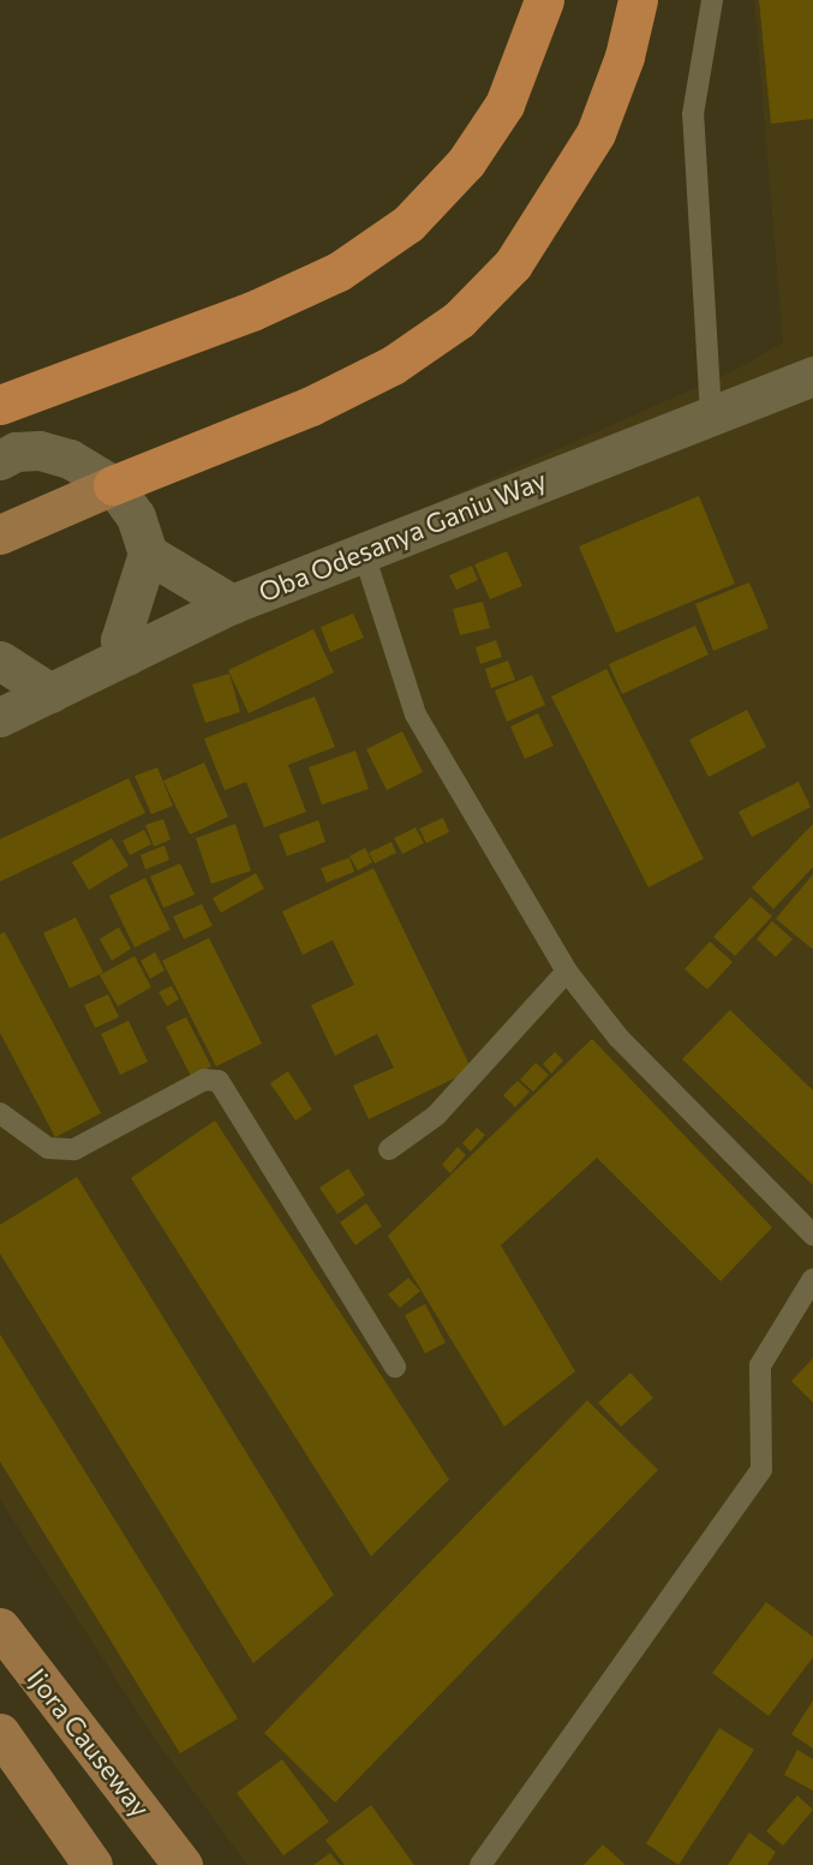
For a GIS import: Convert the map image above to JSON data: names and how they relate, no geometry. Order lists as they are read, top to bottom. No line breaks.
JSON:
{"streets":{"main road":["Ijora Causeway"],"street":["Oba Odesanya Ganiu Way"]}}
